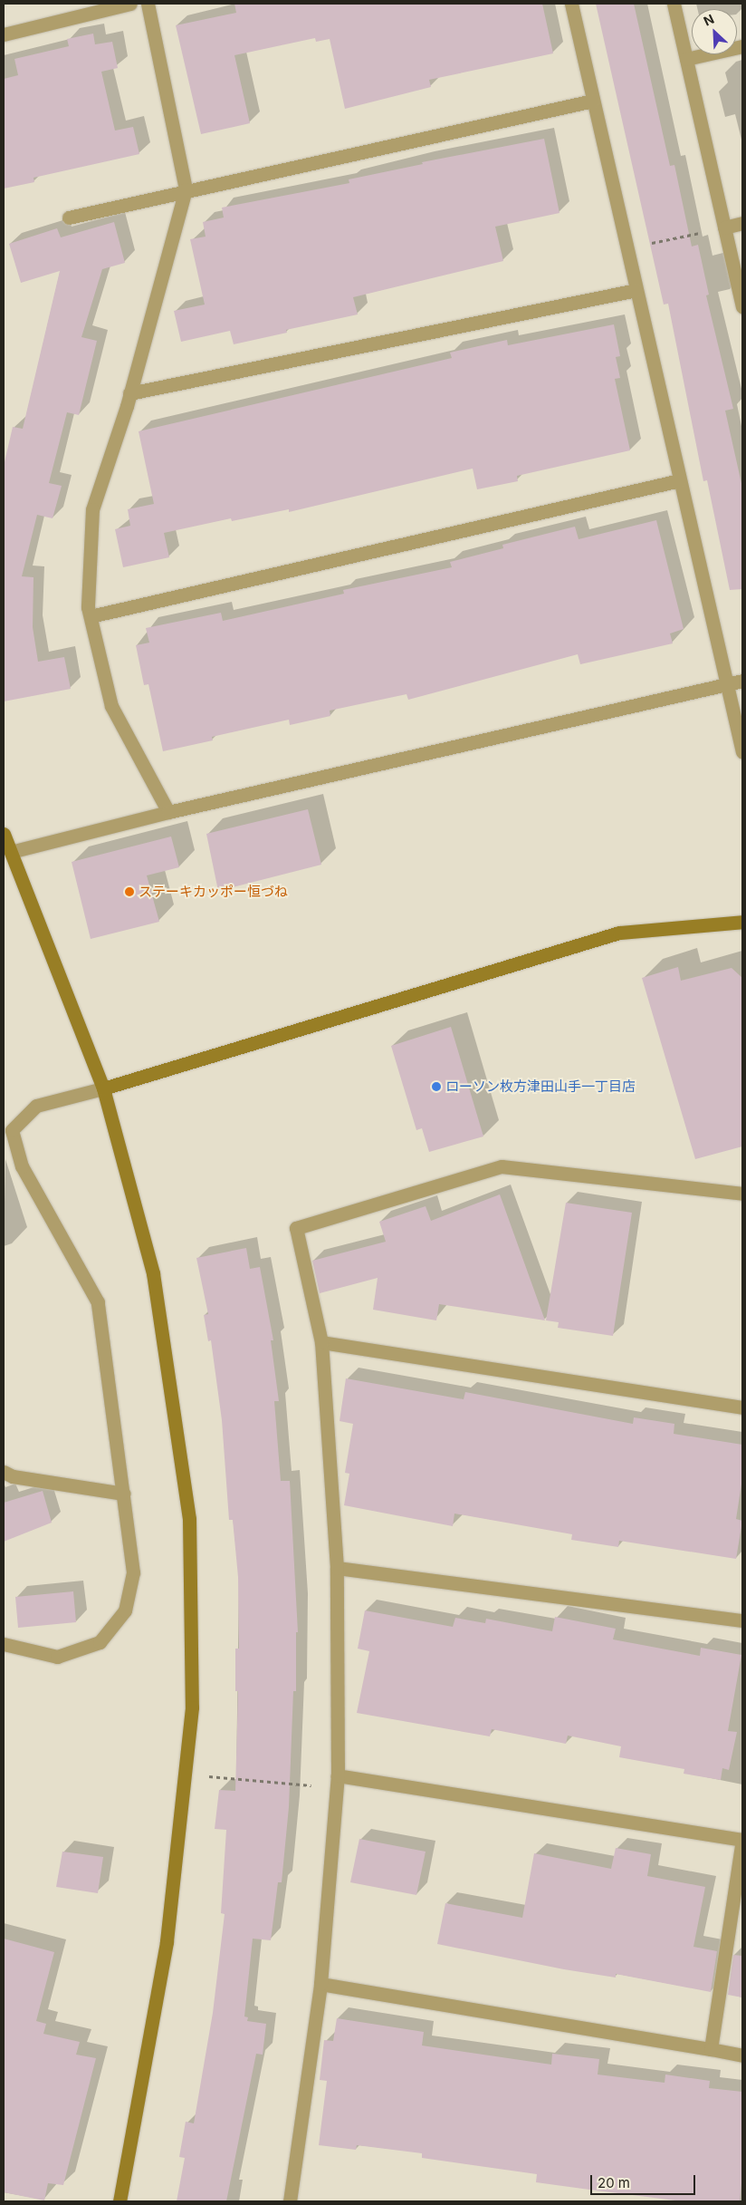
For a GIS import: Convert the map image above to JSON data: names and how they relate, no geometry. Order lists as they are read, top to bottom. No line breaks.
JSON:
{"places":["ステーキカッポー恒づね","ローソン枚方津田山手一丁目店"],"scale_bar":"20 m","north":"top left"}
